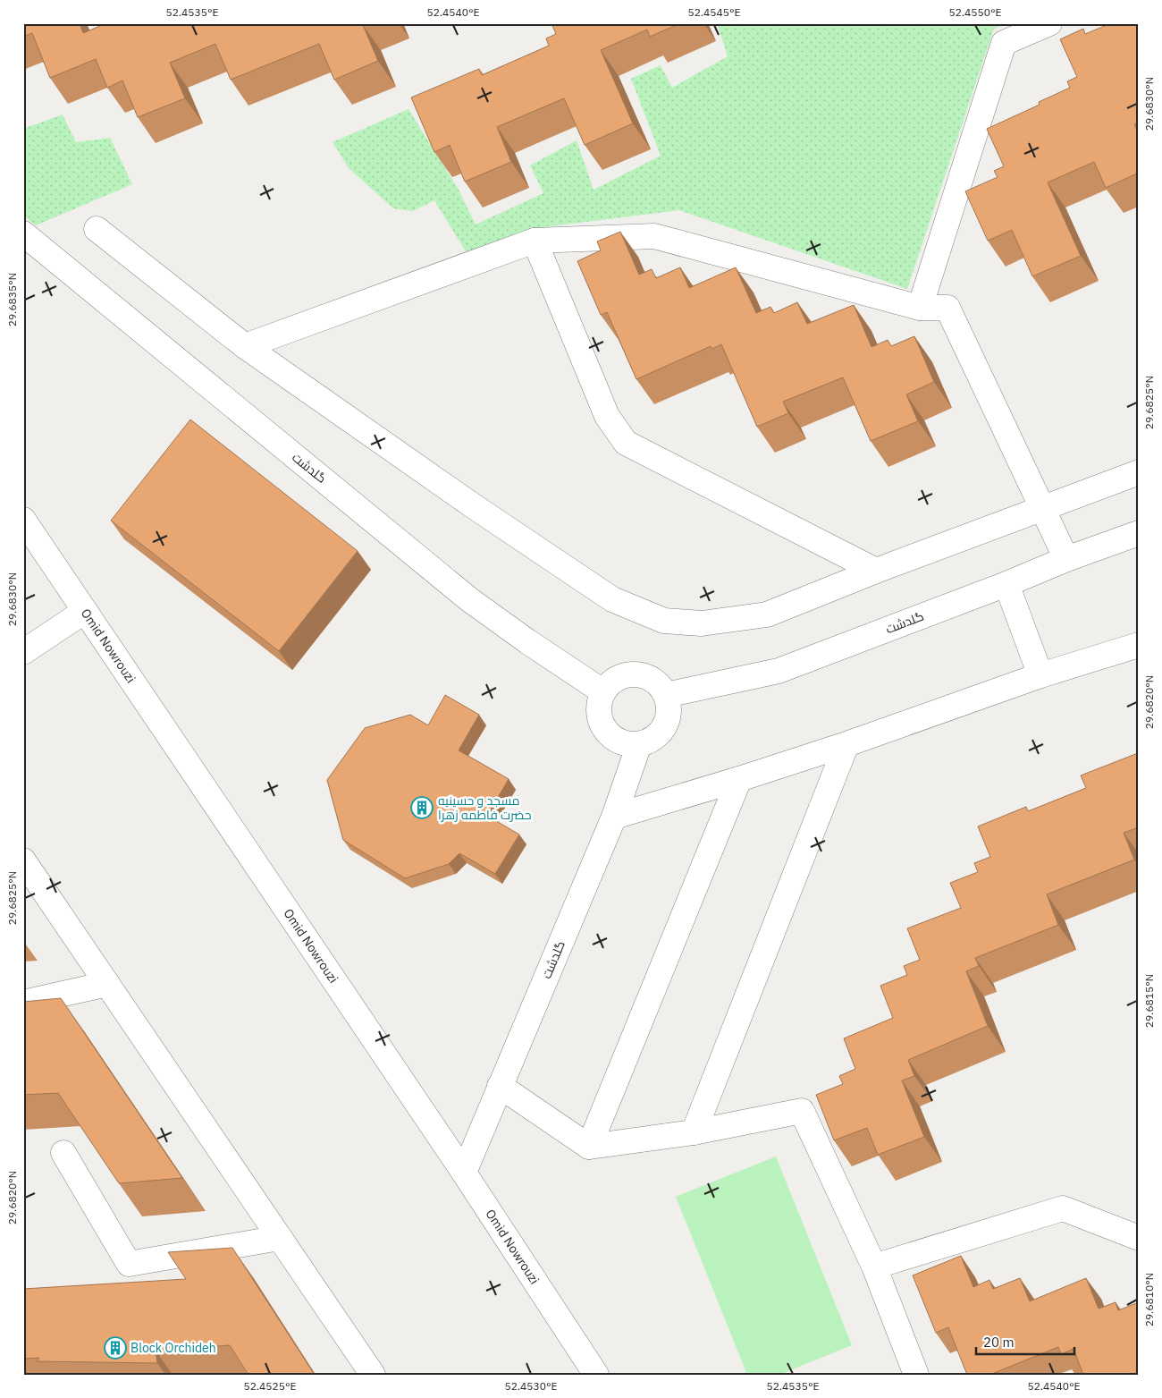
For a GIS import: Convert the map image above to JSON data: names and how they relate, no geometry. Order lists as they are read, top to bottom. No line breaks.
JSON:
{"streets":{"street":["گلدشت","Omid Nowrouzi"]},"crossings":[["گلدشت","Omid Nowrouzi"]],"places":{"building":["مسجد و حسینیه حضرت فاطمه زهرا","Block Orchideh"]},"scale_bar":"20 m","coordinates":["52.4535°E","52.4540°E","52.4545°E","52.4550°E","29.6830°N","29.6835°N","29.6825°N","29.6820°N","29.6815°N","29.6810°N","52.4525°E","52.4530°E"]}
